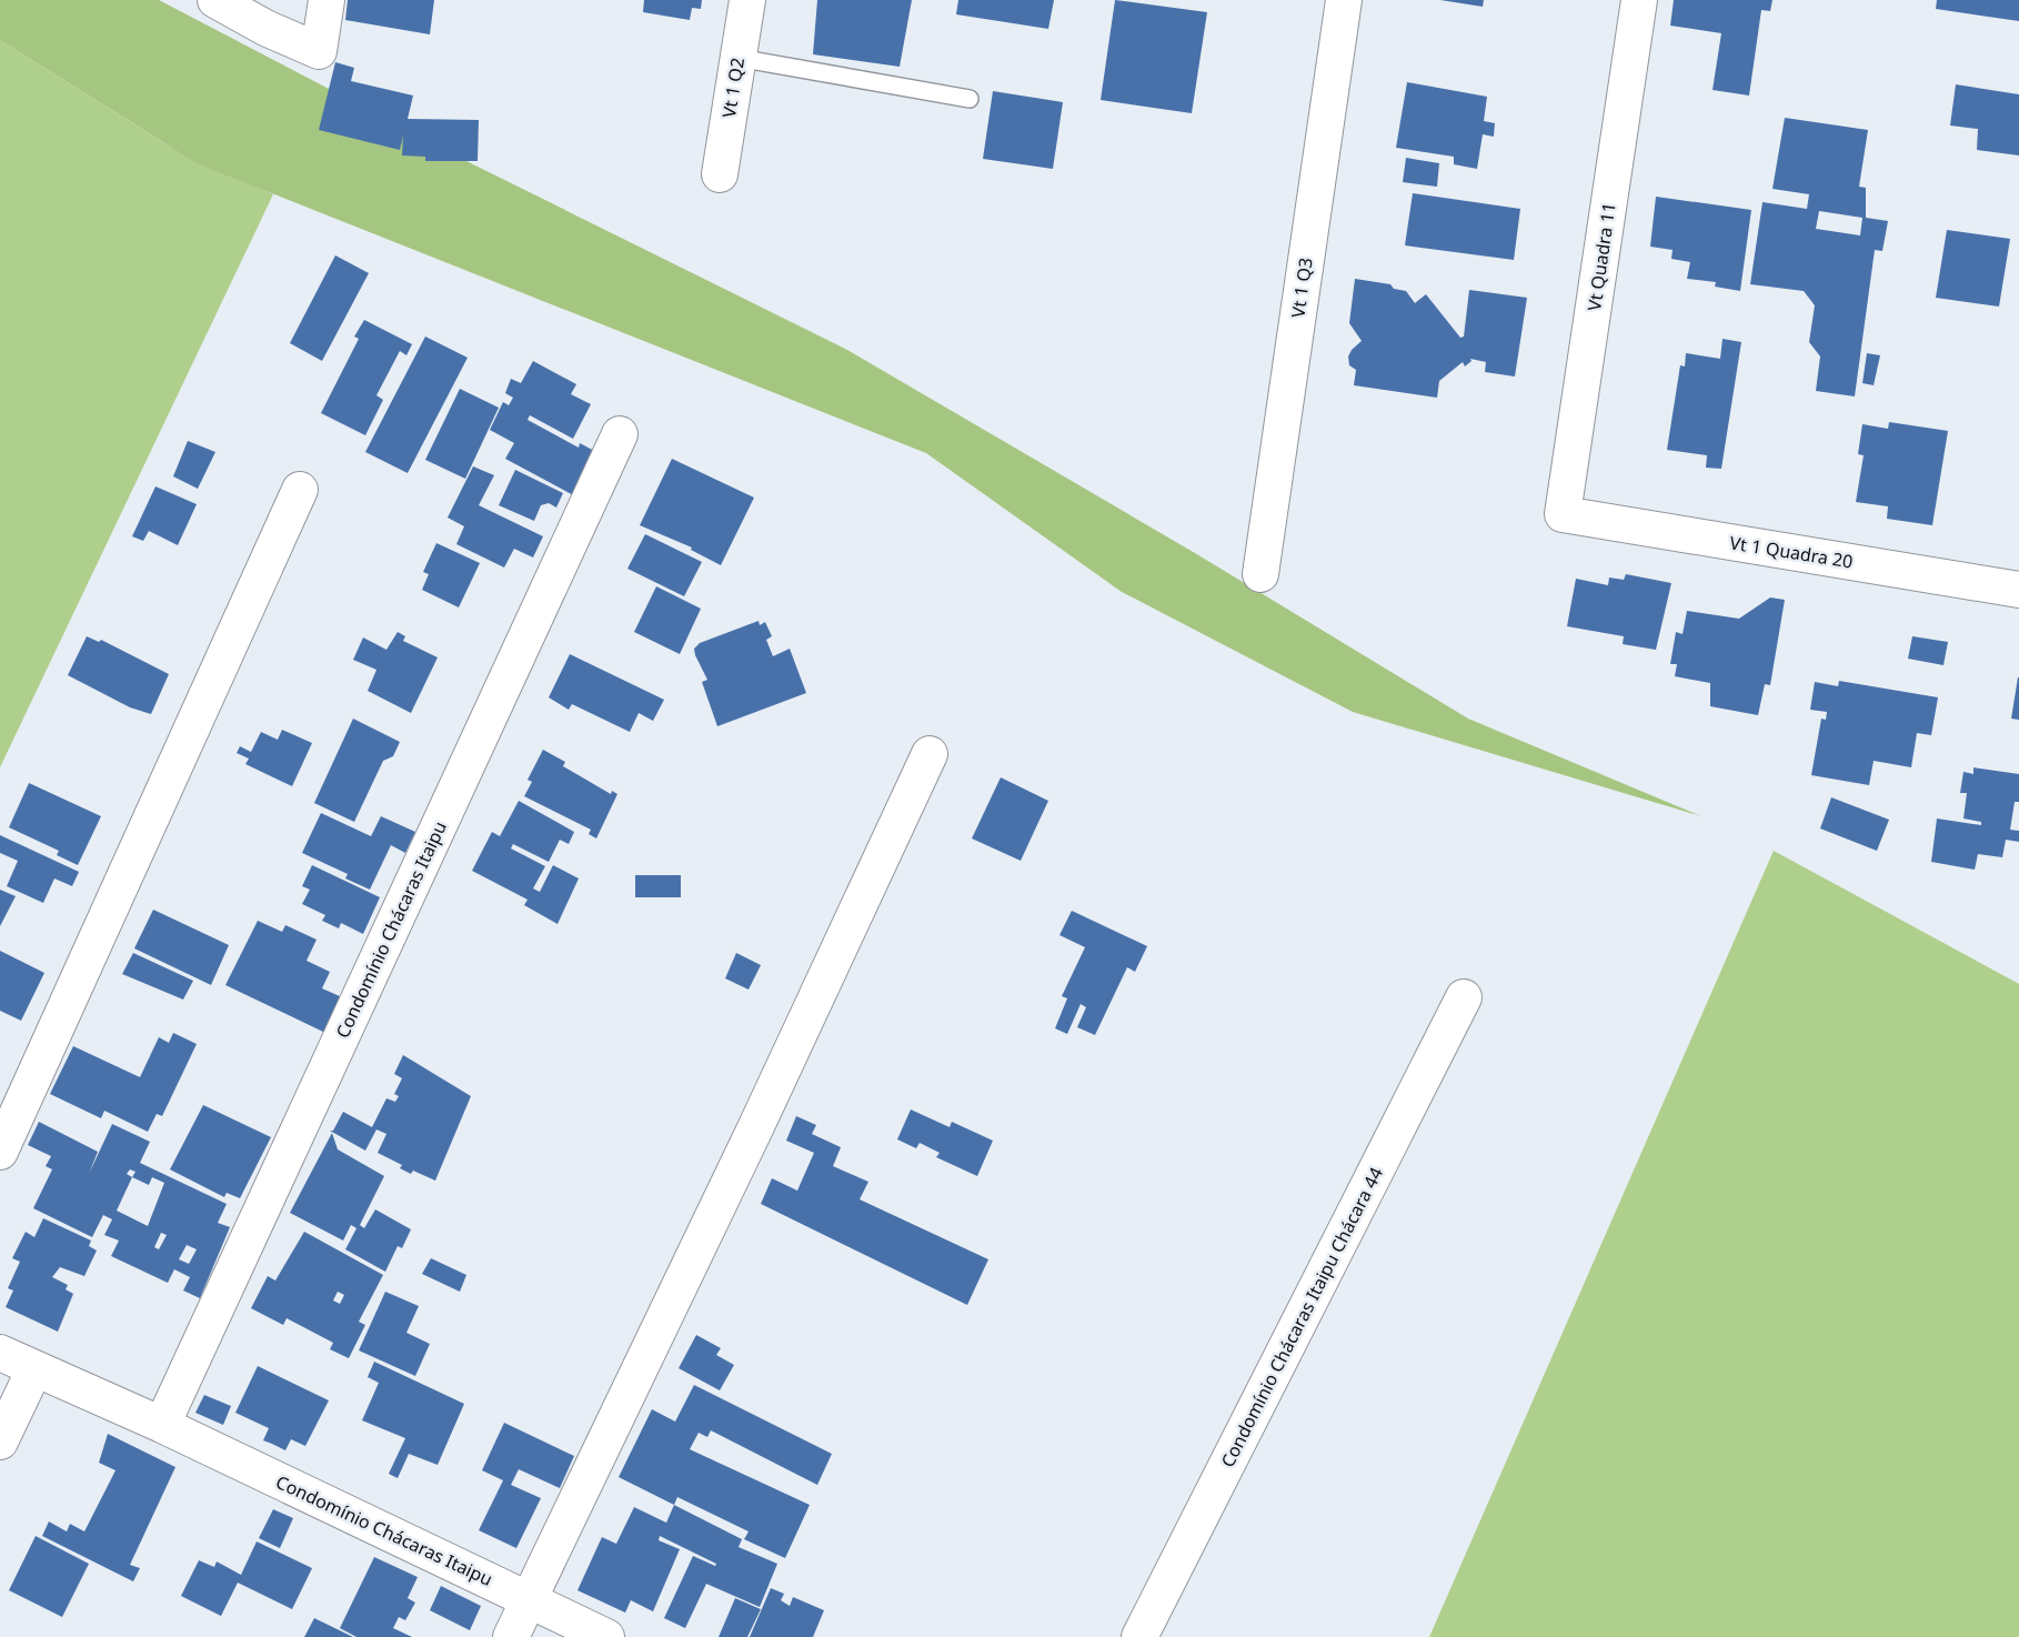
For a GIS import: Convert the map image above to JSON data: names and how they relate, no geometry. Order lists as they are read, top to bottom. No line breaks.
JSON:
{"streets":{"street":["Vt 1 Q2","Vt Quadra 11","Vt 1 Q3","Vt 1 Quadra 20","Condomínio Chácaras Itaipu","Condomínio Chácaras Itaipu Chácara 44"]},"crossings":[["Vt Quadra 11","Vt 1 Quadra 20"]]}
